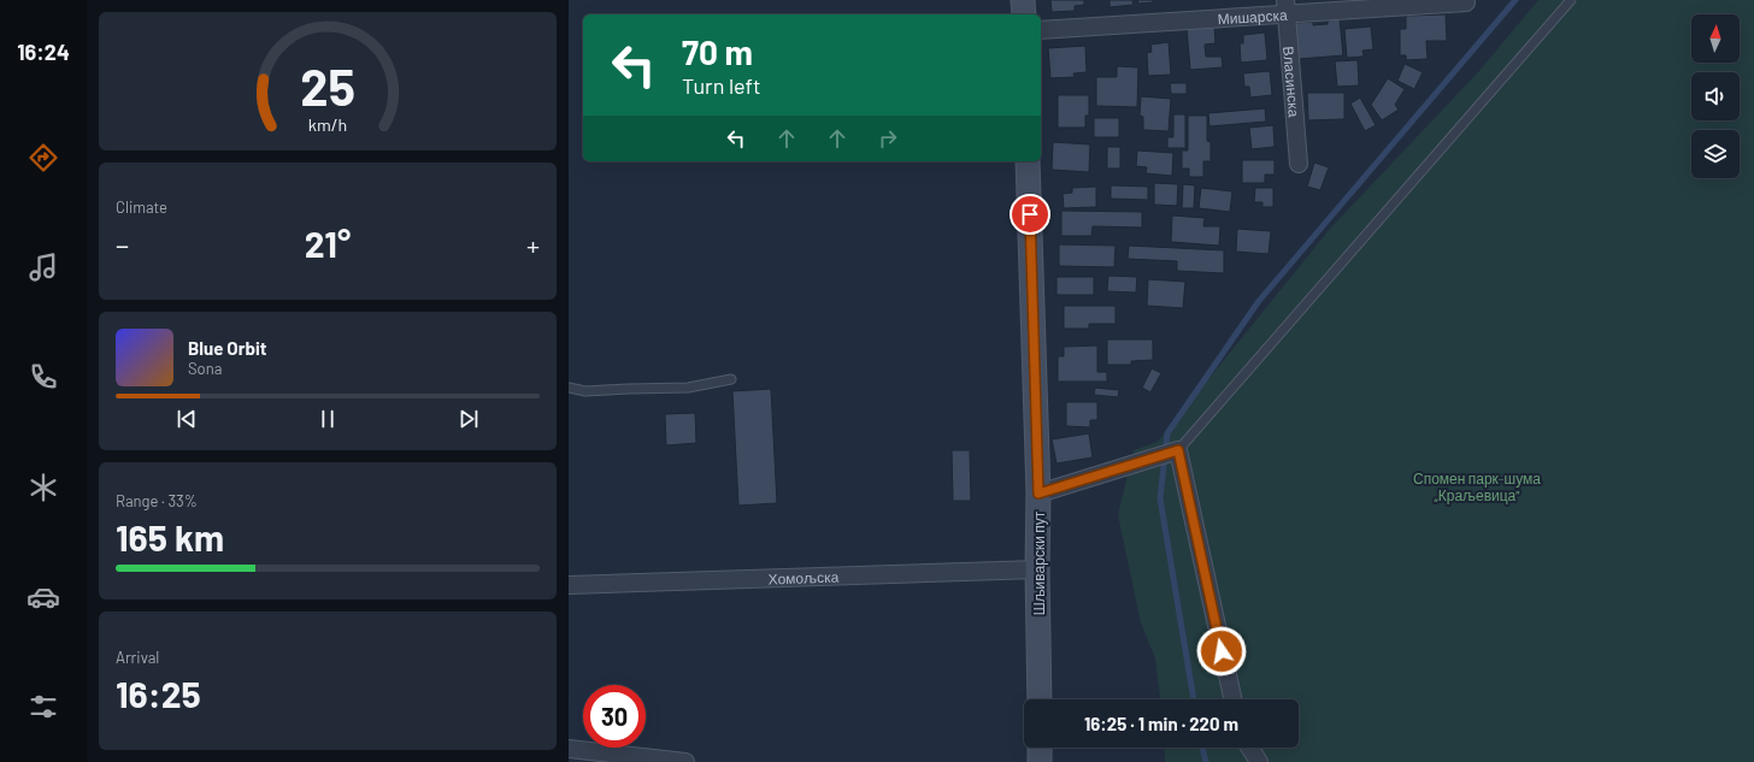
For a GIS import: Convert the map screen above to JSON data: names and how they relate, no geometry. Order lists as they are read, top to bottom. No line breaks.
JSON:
{"streets":{"main road":["Шљиварски пут"],"street":["Мишарска","Власинска","Хомољска"]},"crossings":[["Мишарска","Власинска"],["Шљиварски пут","Хомољска"]],"parks":["Спомен парк-шума „Краљевица”"],"north":"top","page":{"tabs":"16:24","turn":["70 m","Turn left"],"tile":["Climate",["Range · 33%","165 km"],["Arrival","16:25"]],"heat":["−","21°","+"],"song":["Blue Orbit","Sona"],"limit":"30","trip":"16:25 · 1 min · 220 m","gauge":["25","km/h"]}}
